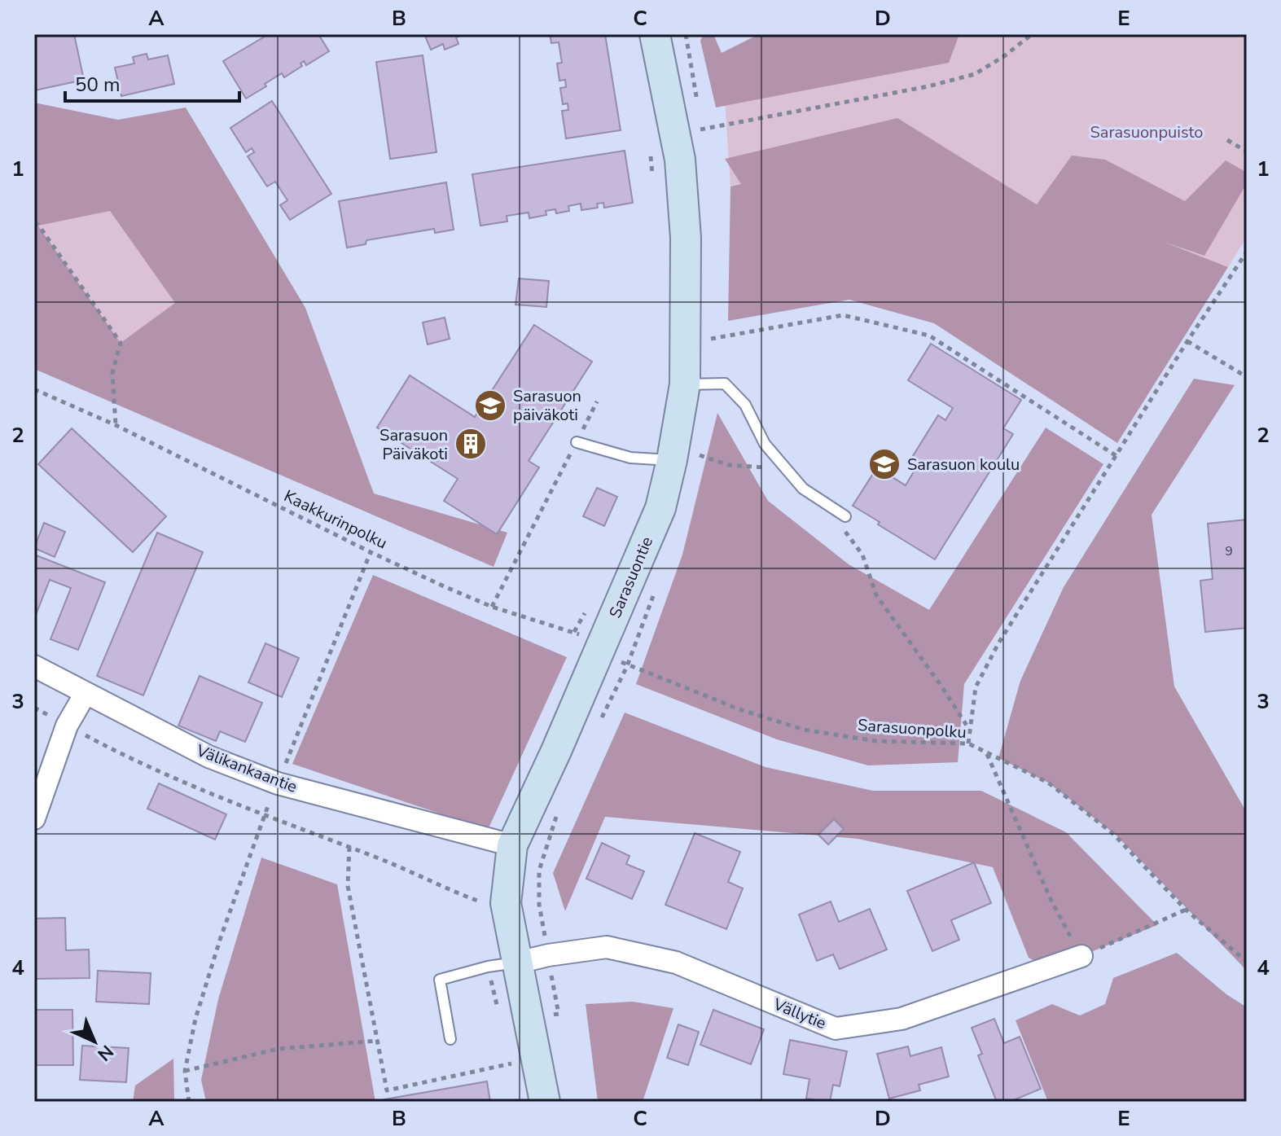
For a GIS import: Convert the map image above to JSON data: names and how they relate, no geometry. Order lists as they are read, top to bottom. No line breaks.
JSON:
{"streets":{"street":["Sarasuontie","Välikankaantie","Vällytie"],"path":["Kaakkurinpolku","Sarasuonpolku"]},"crossings":[["Kaakkurinpolku","Sarasuontie"],["Kaakkurinpolku","Sarasuonpolku"],["Sarasuontie","Välikankaantie"],["Sarasuontie","Vällytie"]],"parks":["Sarasuonpuisto"],"places":{"school or university":["Sarasuon päiväkoti","Sarasuon koulu"],"building":["Sarasuon Päiväkoti"]},"house_numbers":["9"],"scale_bar":"50 m","north":"bottom right","grid":{"columns":["A","B","C","D","E"],"rows":["1","2","3","4"]}}
